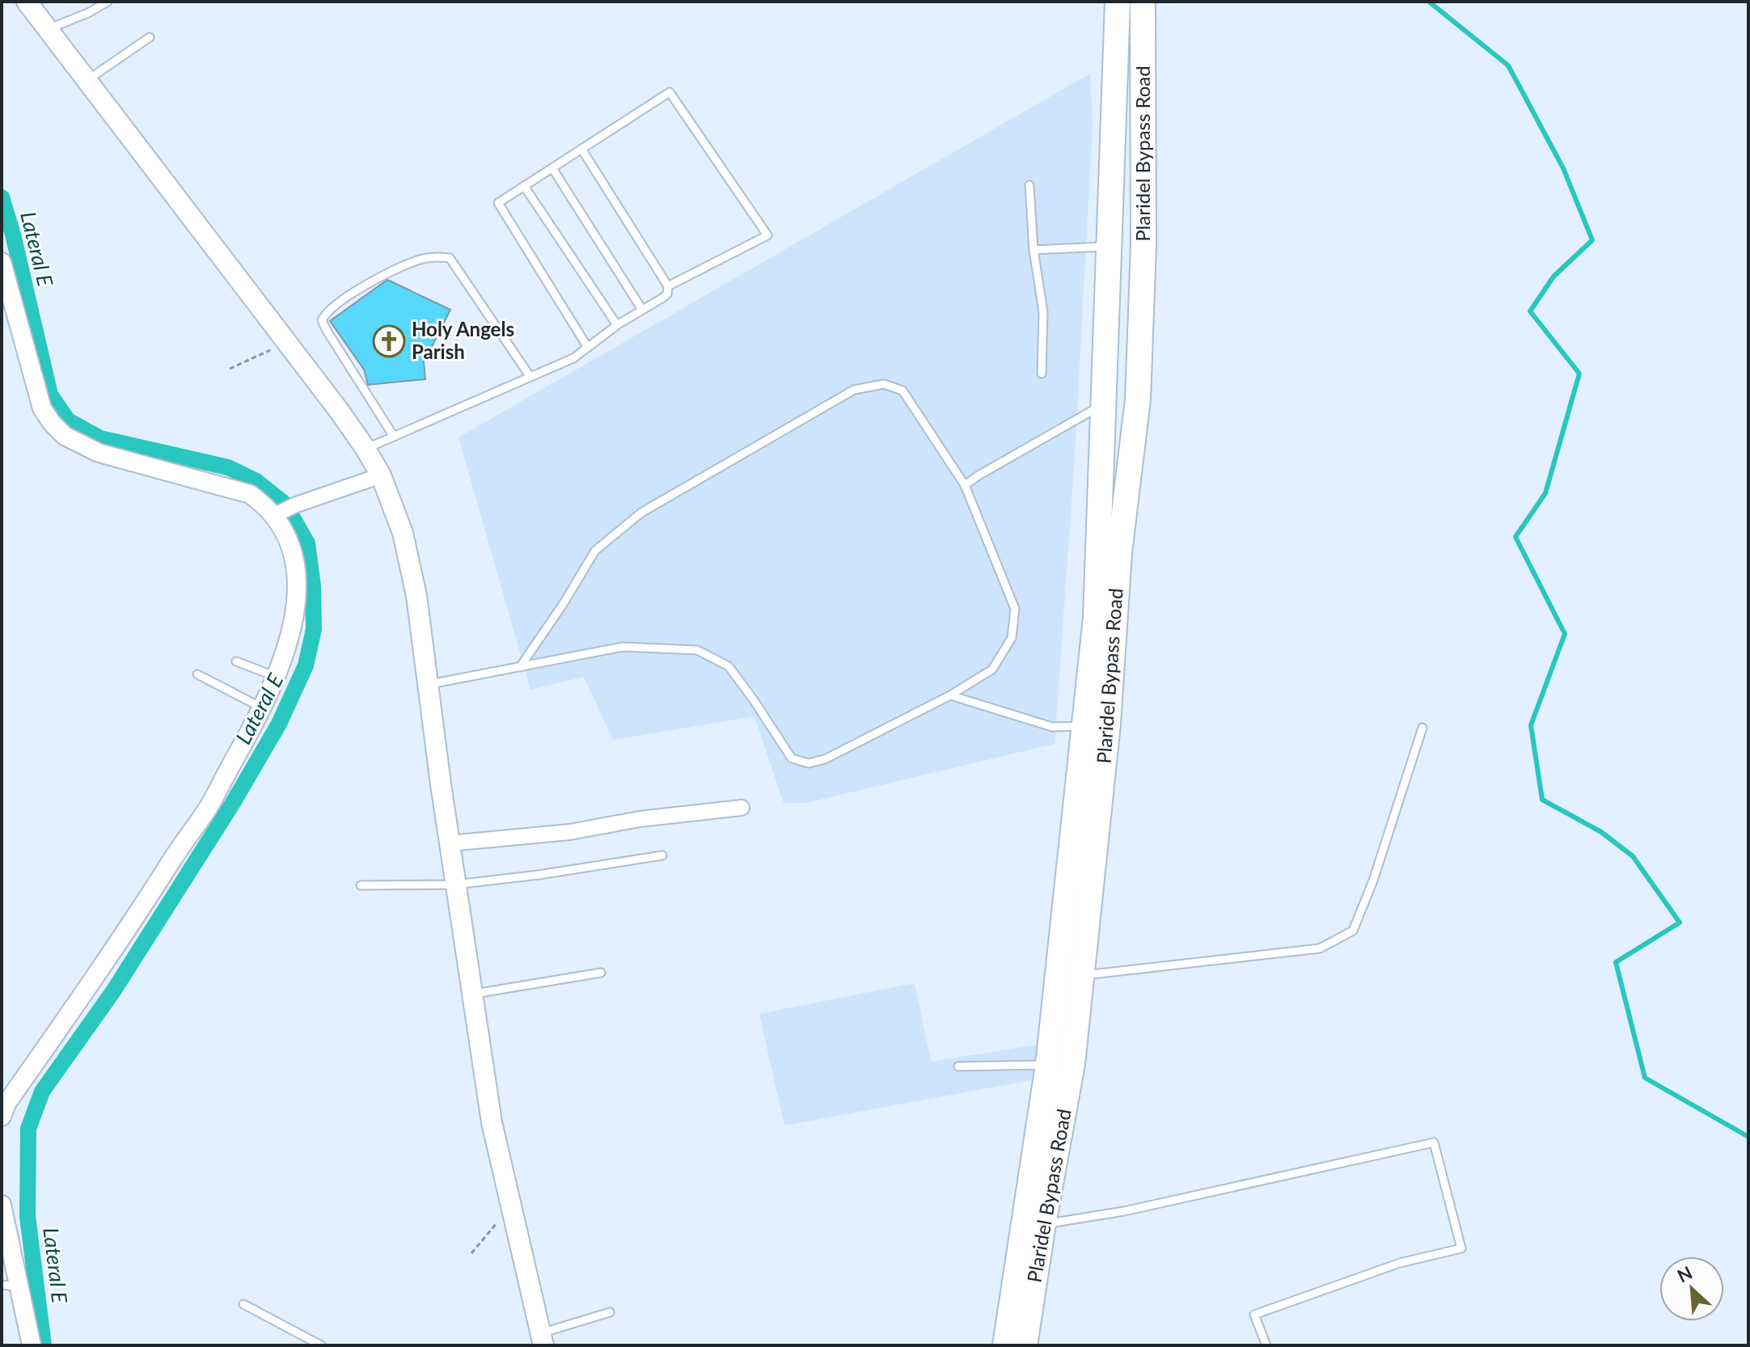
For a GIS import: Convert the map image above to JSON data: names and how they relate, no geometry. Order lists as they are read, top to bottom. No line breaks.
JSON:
{"streets":{"highway":["Plaridel Bypass Road"]},"water":["Lateral E"],"places":{"church":["Holy Angels Parish"]},"north":"top left"}
